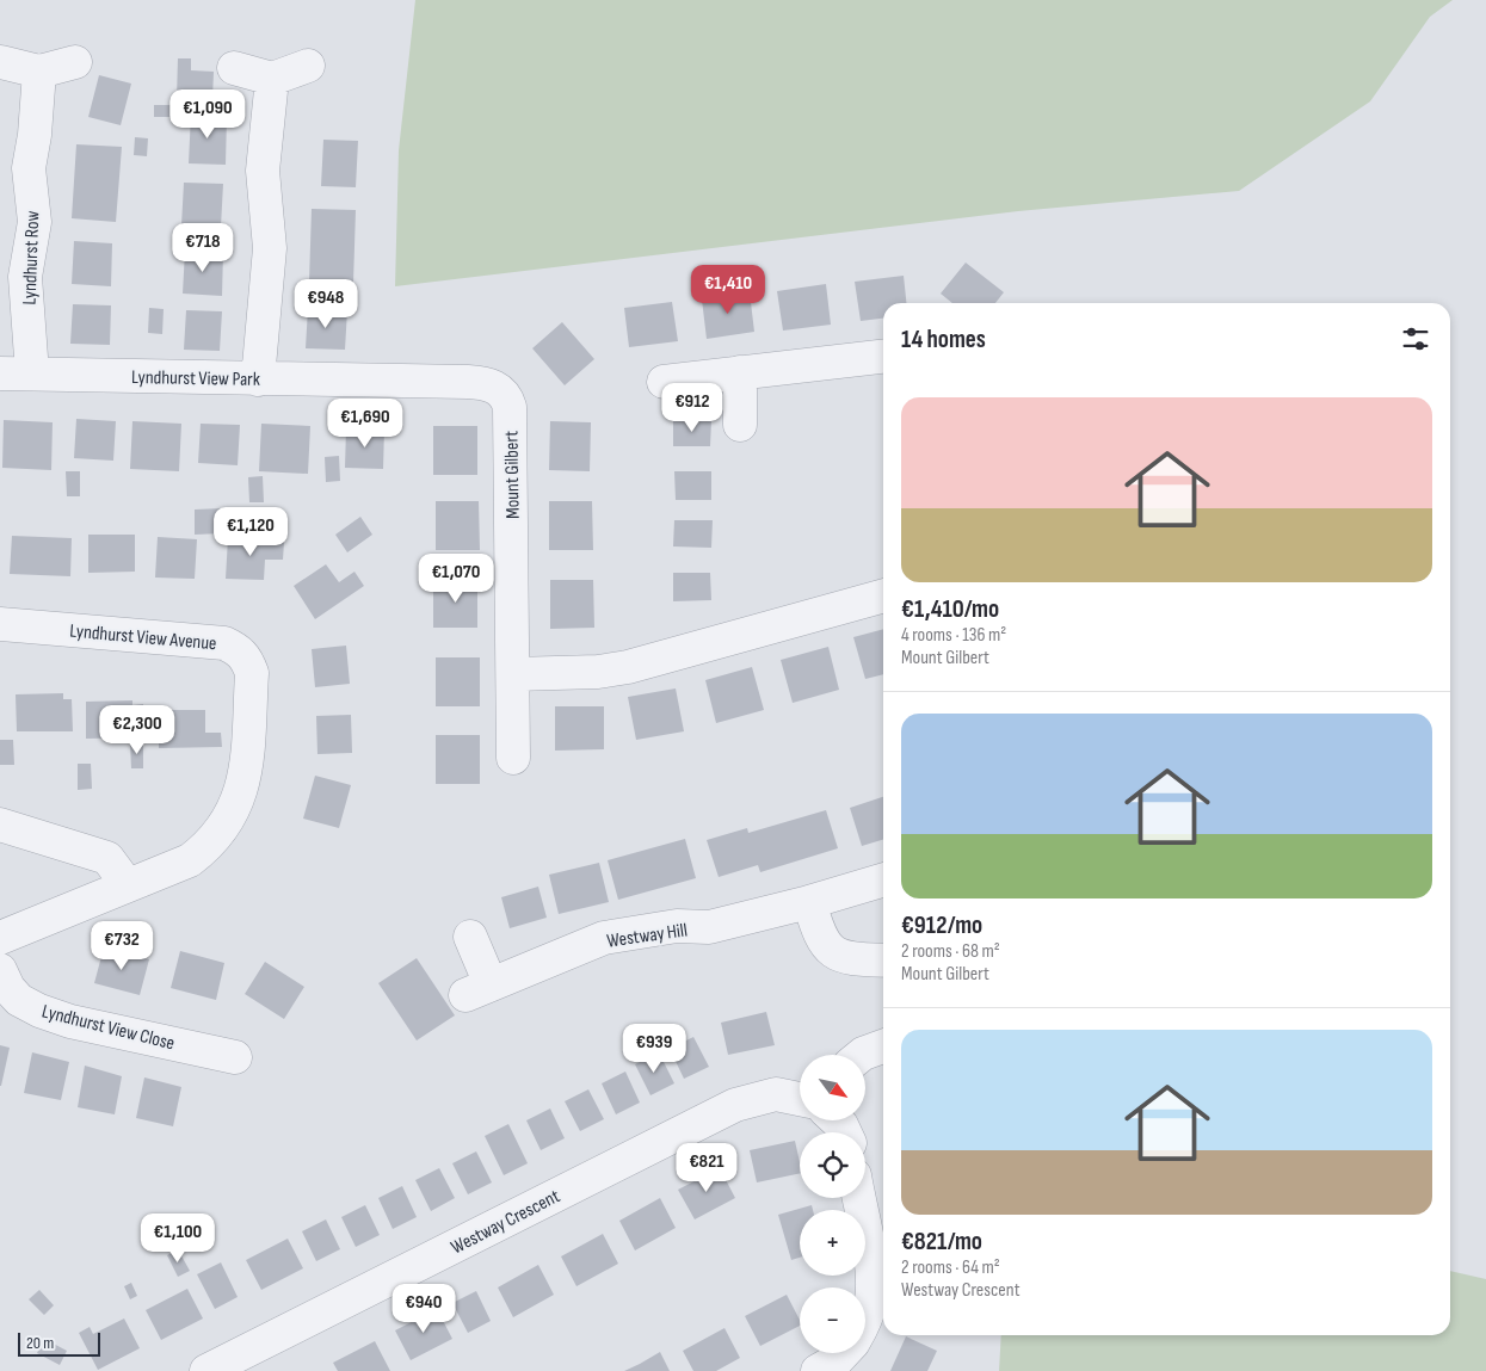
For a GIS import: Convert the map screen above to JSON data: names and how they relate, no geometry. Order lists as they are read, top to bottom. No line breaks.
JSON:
{"streets":{"street":["Lyndhurst Row","Lyndhurst View Park","Mount Gilbert","Lyndhurst View Avenue","Westway Hill","Lyndhurst View Close","Westway Crescent"]},"crossings":[["Lyndhurst Row","Lyndhurst View Park"],["Lyndhurst View Park","Mount Gilbert"]],"scale_bar":"20 m","north":"bottom right","page":{"price":["€1,090","€718","€1,410","€948","€912","€1,690","€1,120","€1,070","€2,300","€732","€939","€821","€1,100","€940"],"heading":"14 homes","list":[{"name":"€1,410/mo","note":"4 rooms · 136 m² · Mount Gilbert"},{"name":"€912/mo","note":"2 rooms · 68 m² · Mount Gilbert"},{"name":"€821/mo","note":"2 rooms · 64 m² · Westway Crescent"}],"map_buttons":["+","−"],"scale":"20 m"}}
